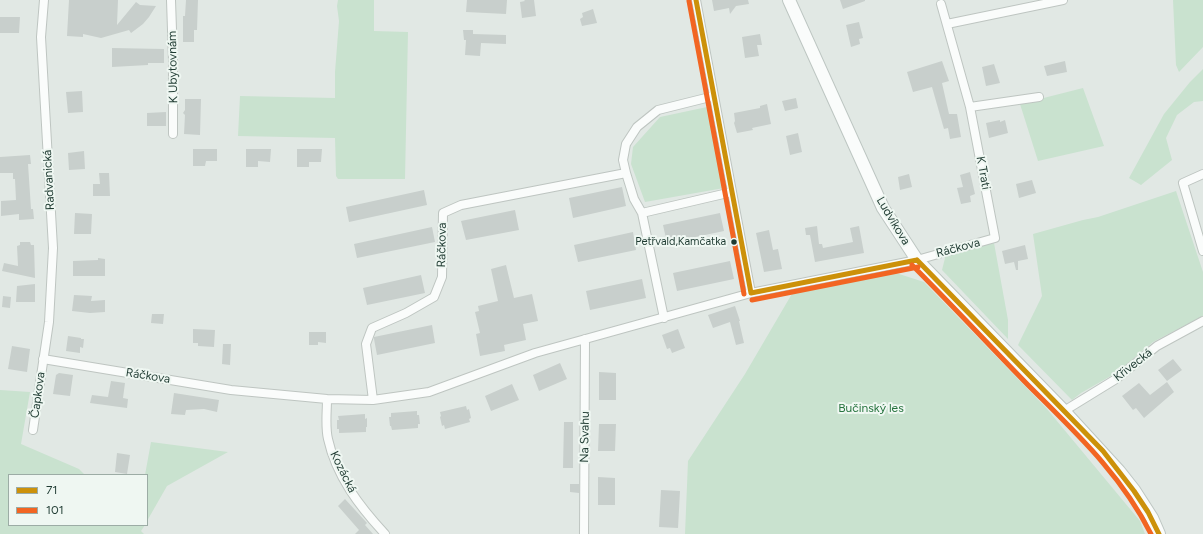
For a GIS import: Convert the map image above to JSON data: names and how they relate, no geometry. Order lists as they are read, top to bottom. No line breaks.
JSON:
{"streets":{"street":["K Ubytovnám","K Trati","Radvanická","Ludvíkova","Ráčkova","Křivecká","Čapkova","Na Svahu","Kozácká"]},"crossings":[["K Trati","Ráčkova"],["Radvanická","Ráčkova"],["Radvanická","Čapkova"],["Ludvíkova","Ráčkova"],["Ludvíkova","Křivecká"],["Ráčkova","Čapkova"],["Ráčkova","Na Svahu"],["Ráčkova","Kozácká"]],"parks":["Bučinský les"],"places":["Petřvald,Kamčatka"],"lines":["transit line 71","transit line 101"],"legend":["71","101"]}
